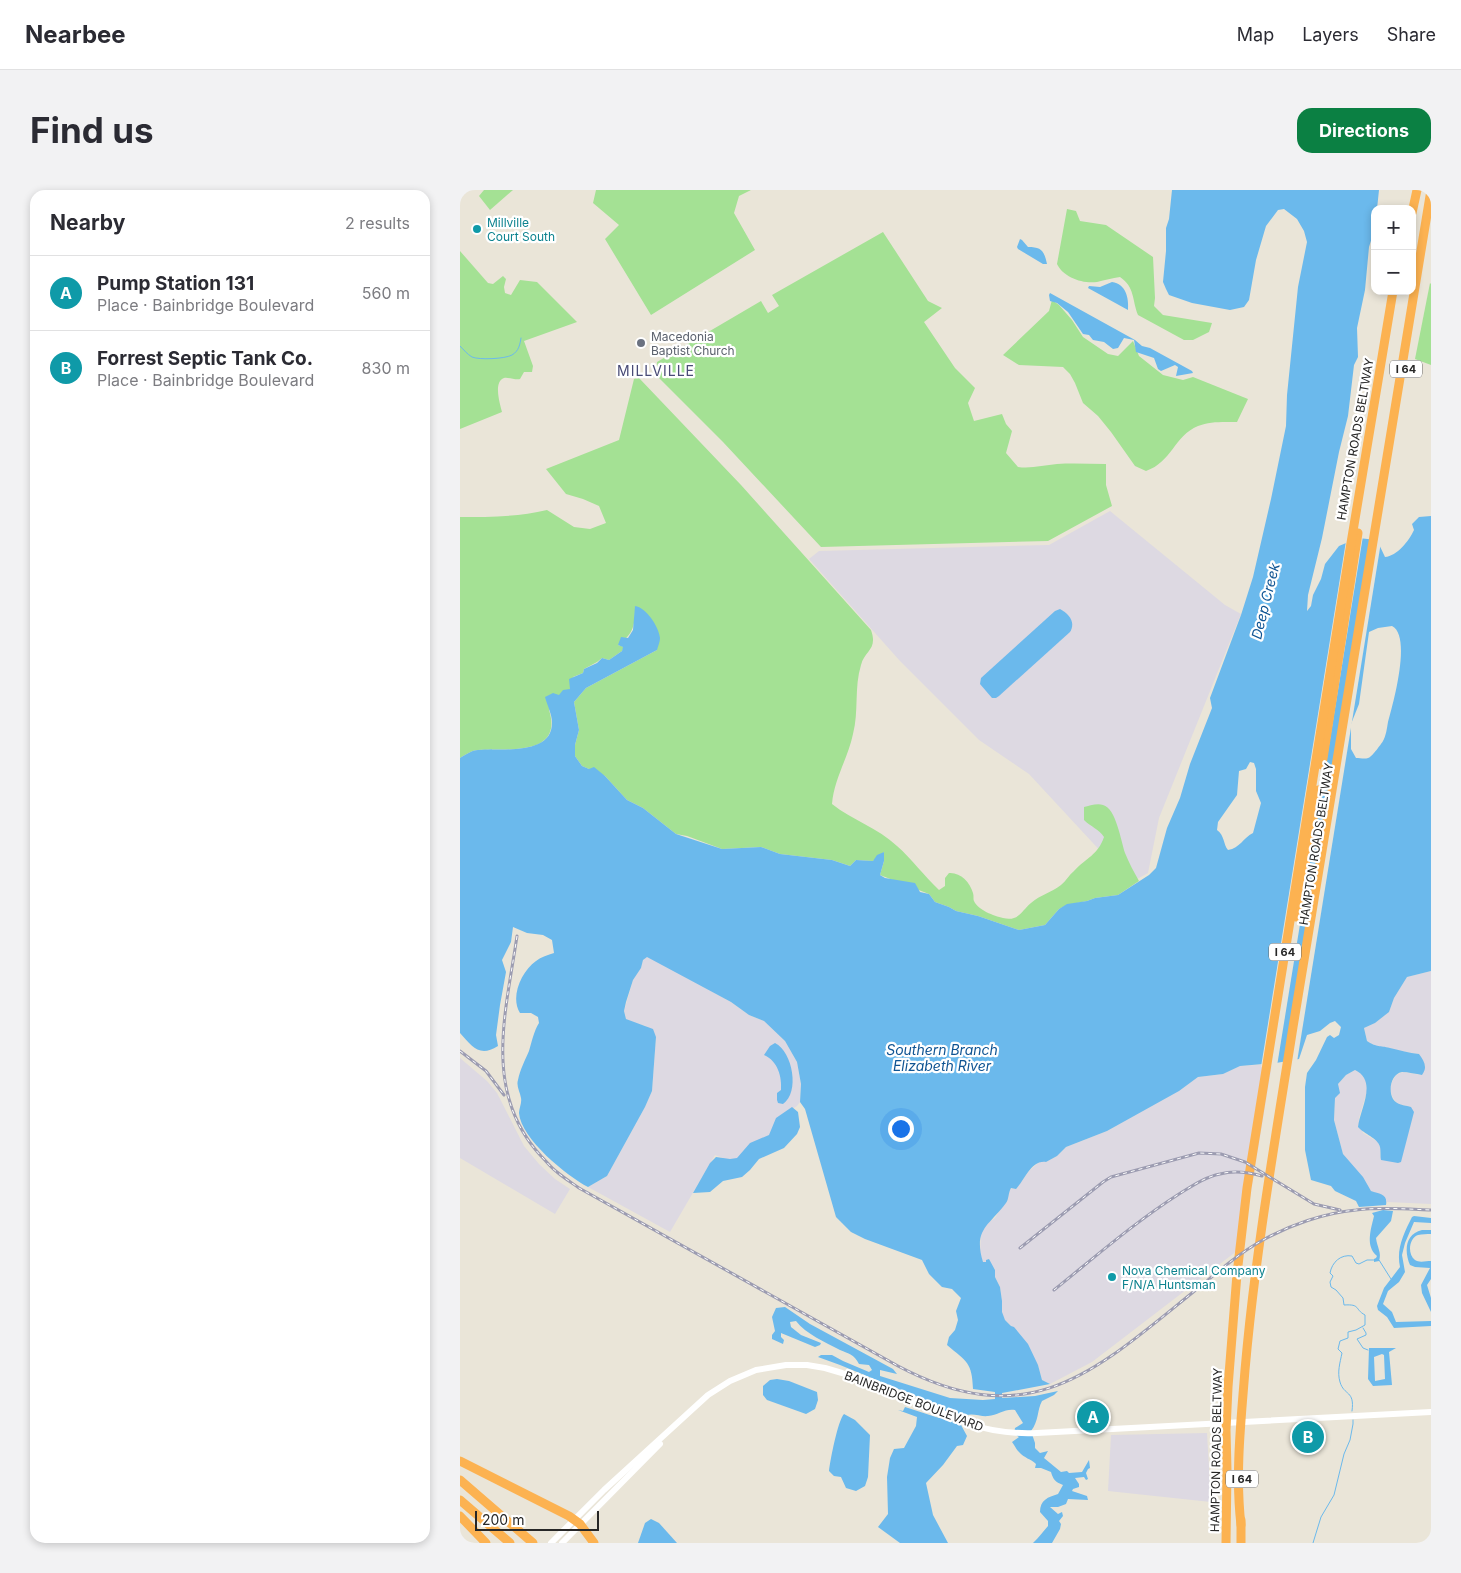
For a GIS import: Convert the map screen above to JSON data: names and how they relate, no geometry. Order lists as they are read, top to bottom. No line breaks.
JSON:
{"streets":{"highway":["I 64","HAMPTON ROADS BELTWAY"],"main road":["BAINBRIDGE BOULEVARD"]},"districts":["MILLVILLE"],"water":["Deep Creek","Southern Branch Elizabeth River"],"places":["Millville Court South","Macedonia Baptist Church","Nova Chemical Company F/N/A Huntsman"],"scale_bar":"200 m","page":{"header":"Nearbee","nav":["Map","Layers","Share"],"buttons":"Directions","title":"Find us","heading":["Nearby","2 results"],"map_buttons":["+","−"],"list":[{"mark":"A","name":"Pump Station 131","note":"Place · Bainbridge Boulevard","value":"560 m"},{"mark":"B","name":"Forrest Septic Tank Co.","note":"Place · Bainbridge Boulevard","value":"830 m"}],"pins":["A","B"],"scale":"200 m"}}
